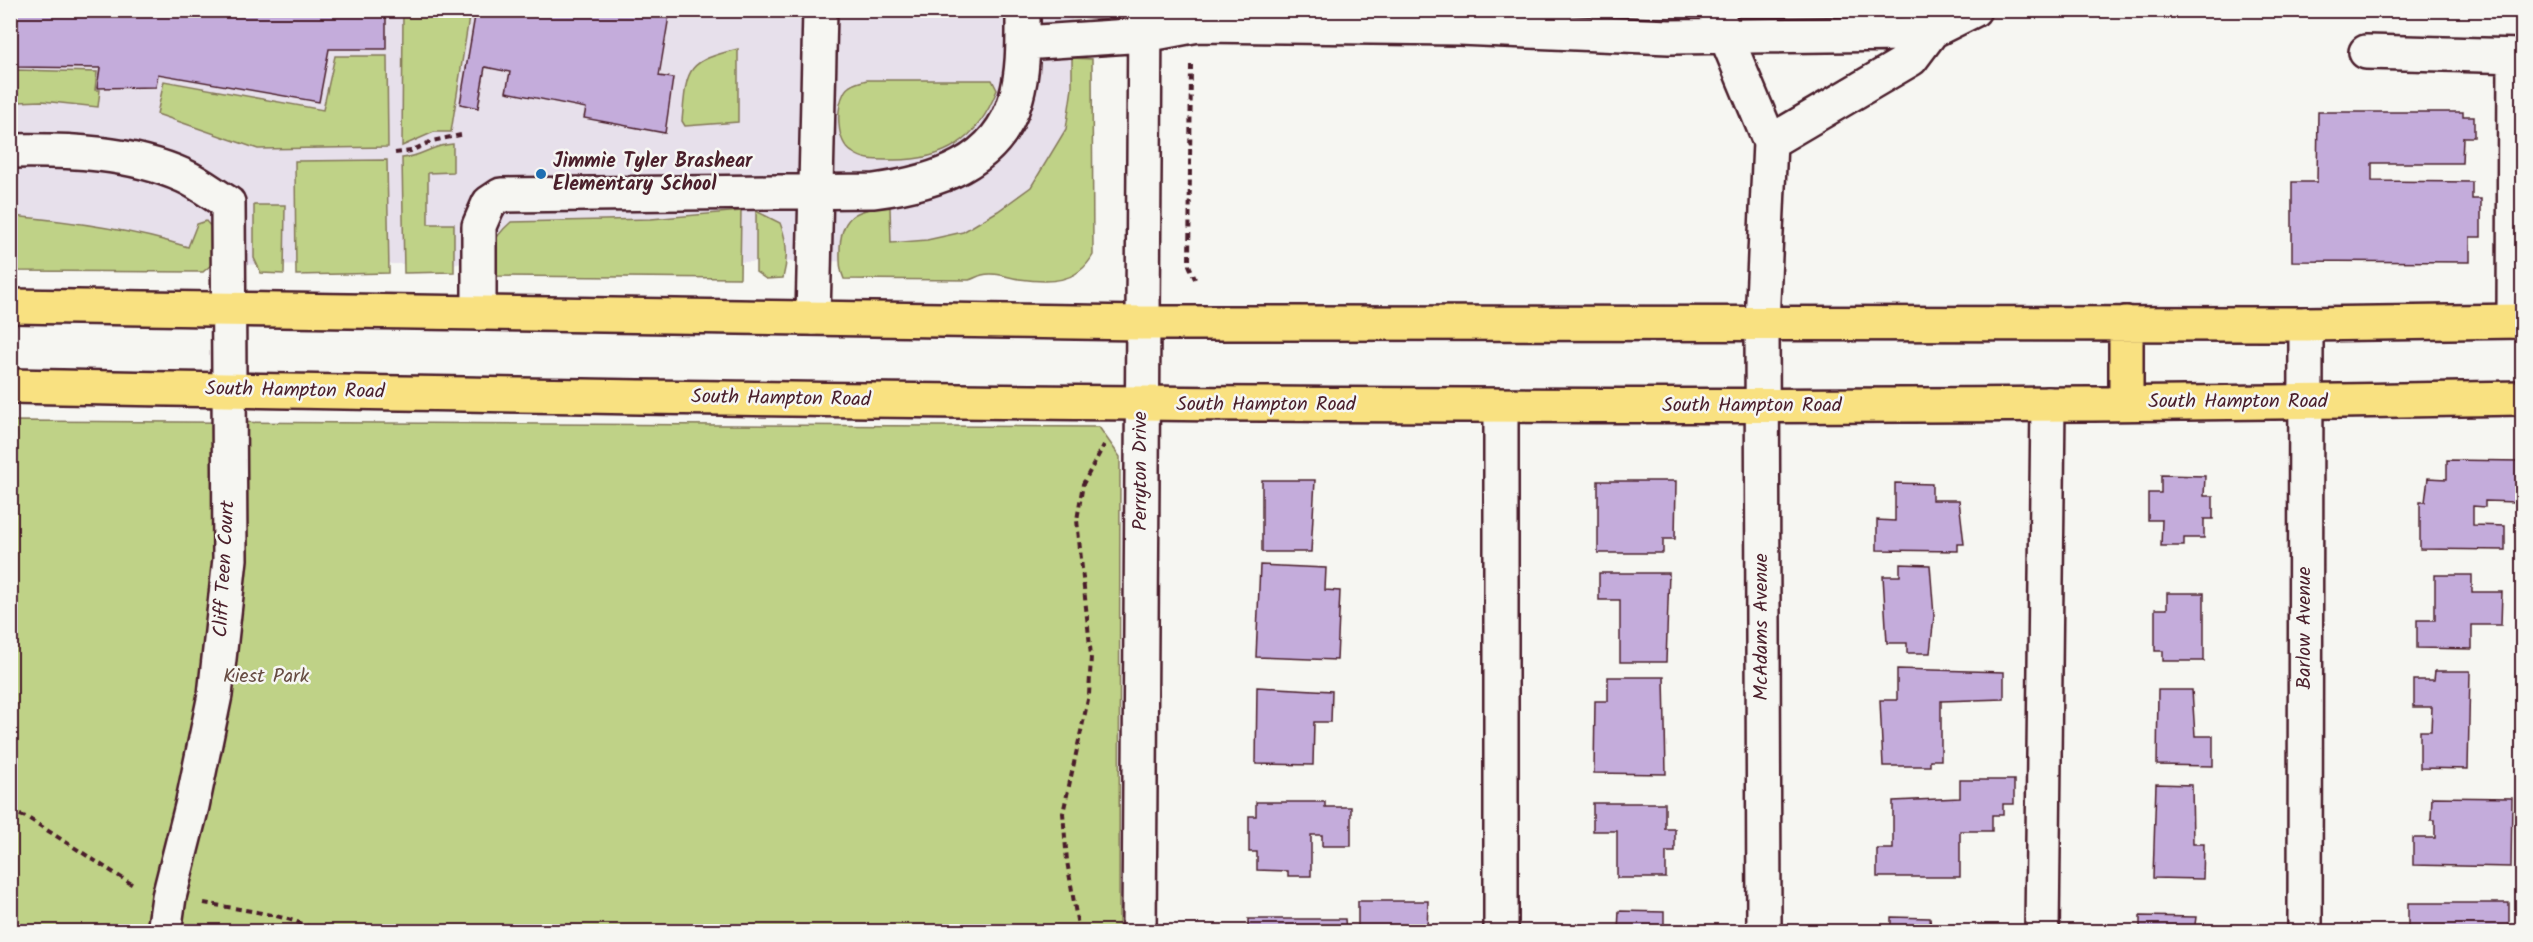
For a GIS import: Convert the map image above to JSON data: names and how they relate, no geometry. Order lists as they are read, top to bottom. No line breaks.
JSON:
{"streets":{"main road":["South Hampton Road"],"street":["Perryton Drive","Cliff Teen Court","McAdams Avenue","Barlow Avenue"]},"crossings":[["South Hampton Road","Perryton Drive"],["South Hampton Road","Cliff Teen Court"],["South Hampton Road","McAdams Avenue"],["South Hampton Road","Barlow Avenue"]],"parks":["Kiest Park"],"places":["Jimmie Tyler Brashear Elementary School"]}
